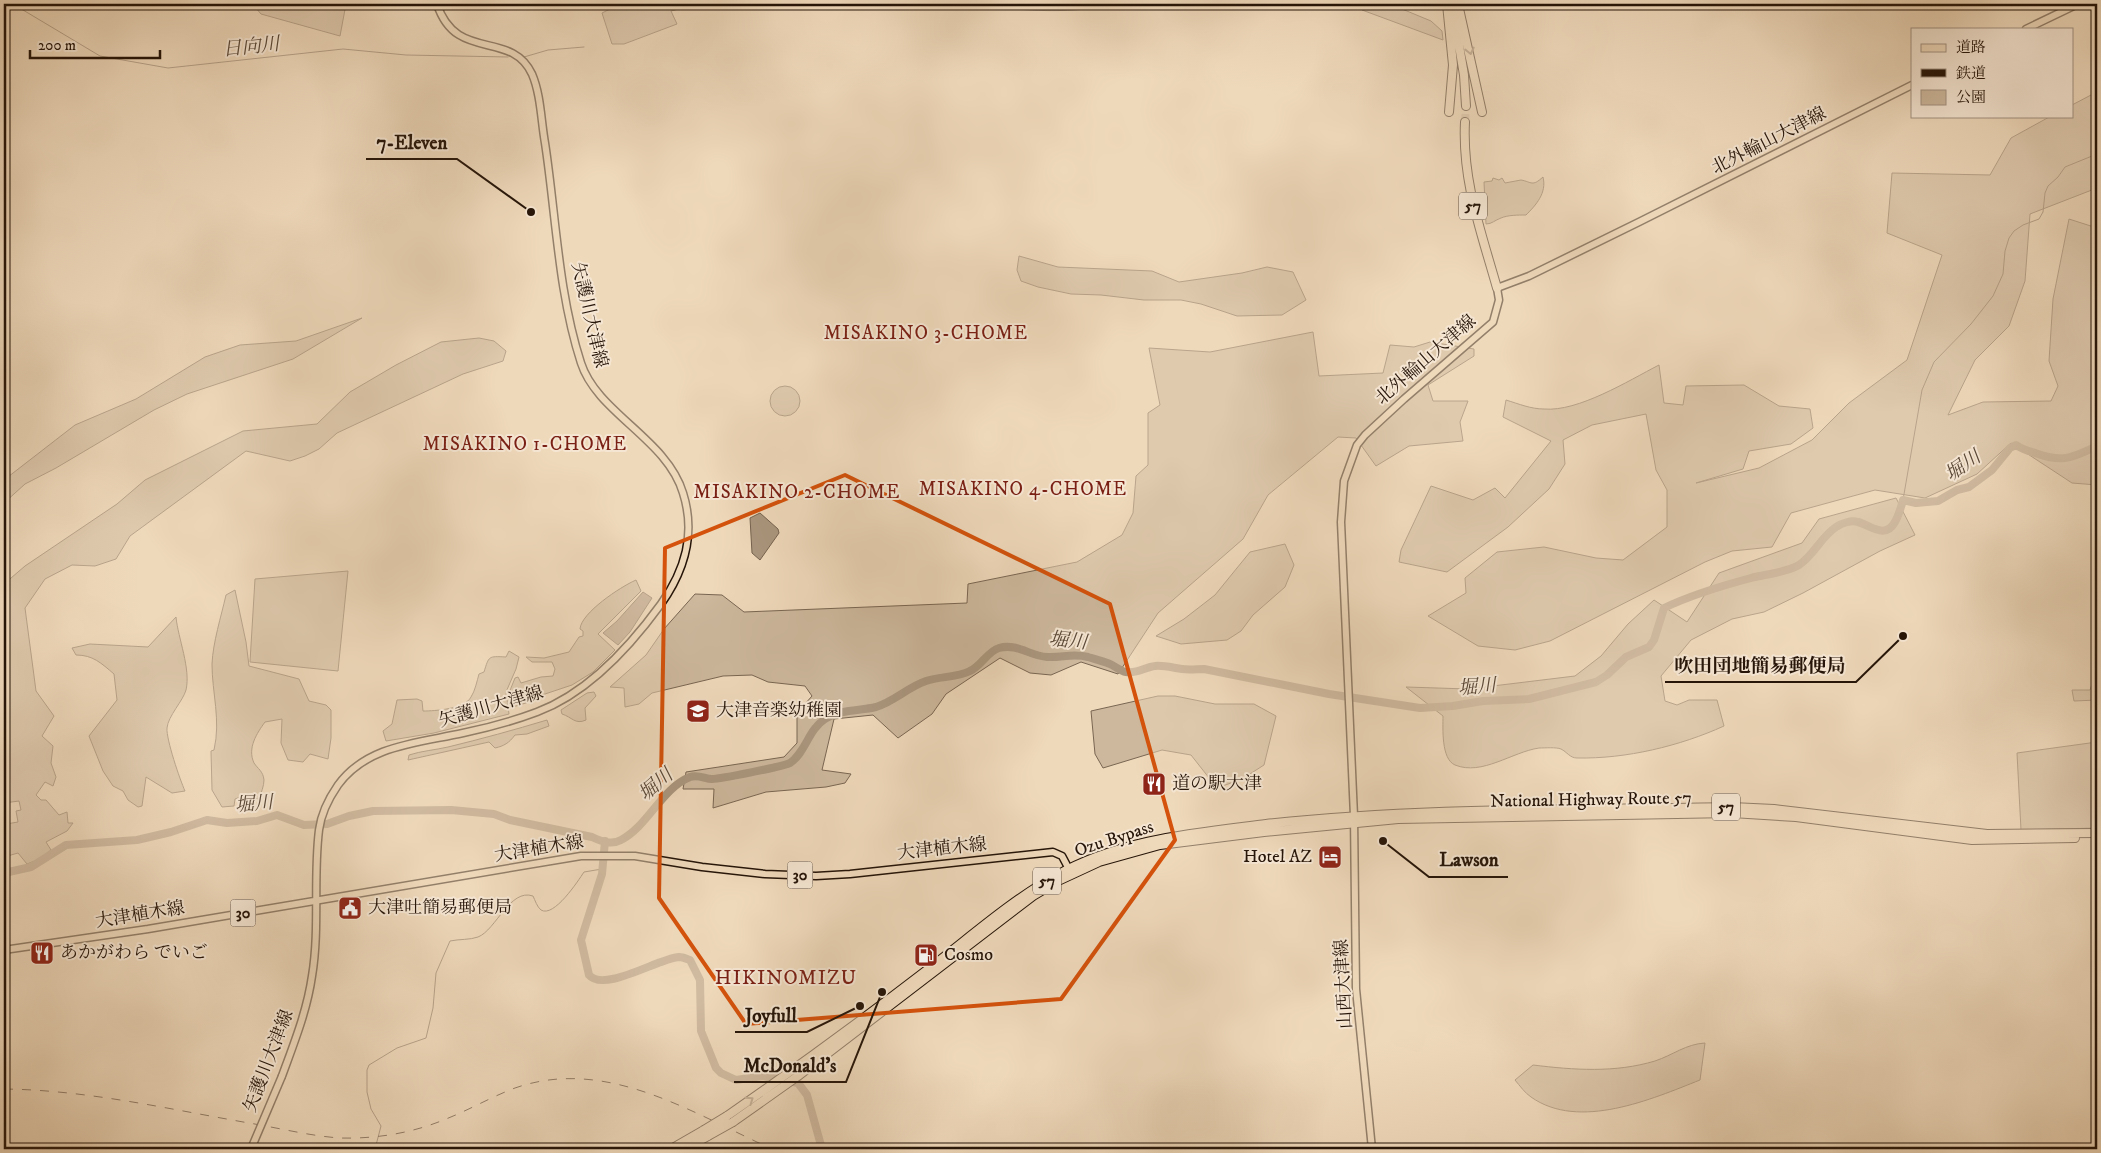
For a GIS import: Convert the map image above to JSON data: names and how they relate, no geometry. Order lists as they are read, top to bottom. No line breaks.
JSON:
{"streets":{"highway":["57","National Highway Route 57","Ozu Bypass"],"main road":["北外輪山大津線","矢護川大津線","大津植木線","30","山西大津線"]},"crossings":[["北外輪山大津線","57"],["北外輪山大津線","National Highway Route 57"],["北外輪山大津線","Ozu Bypass"],["北外輪山大津線","山西大津線"],["矢護川大津線","大津植木線"],["National Highway Route 57","Ozu Bypass"],["National Highway Route 57","山西大津線"],["Ozu Bypass","大津植木線"],["Ozu Bypass","山西大津線"]],"districts":["MISAKINO 3-CHOME","MISAKINO 1-CHOME","MISAKINO 4-CHOME","MISAKINO 2-CHOME","HIKINOMIZU"],"water":["日向川","堀川"],"places":{"other":["7-Eleven","吹田団地簡易郵便局","Lawson","McDonald's","Joyfull"],"school or university":["大津音楽幼稚園"],"restaurant":["道の駅大津","あかがわら でいご"],"hotel":["Hotel AZ"],"public building":["大津吐簡易郵便局"],"fuel station":["Cosmo"]},"legend":["道路","鉄道","公園"],"scale_bar":"200 m"}
